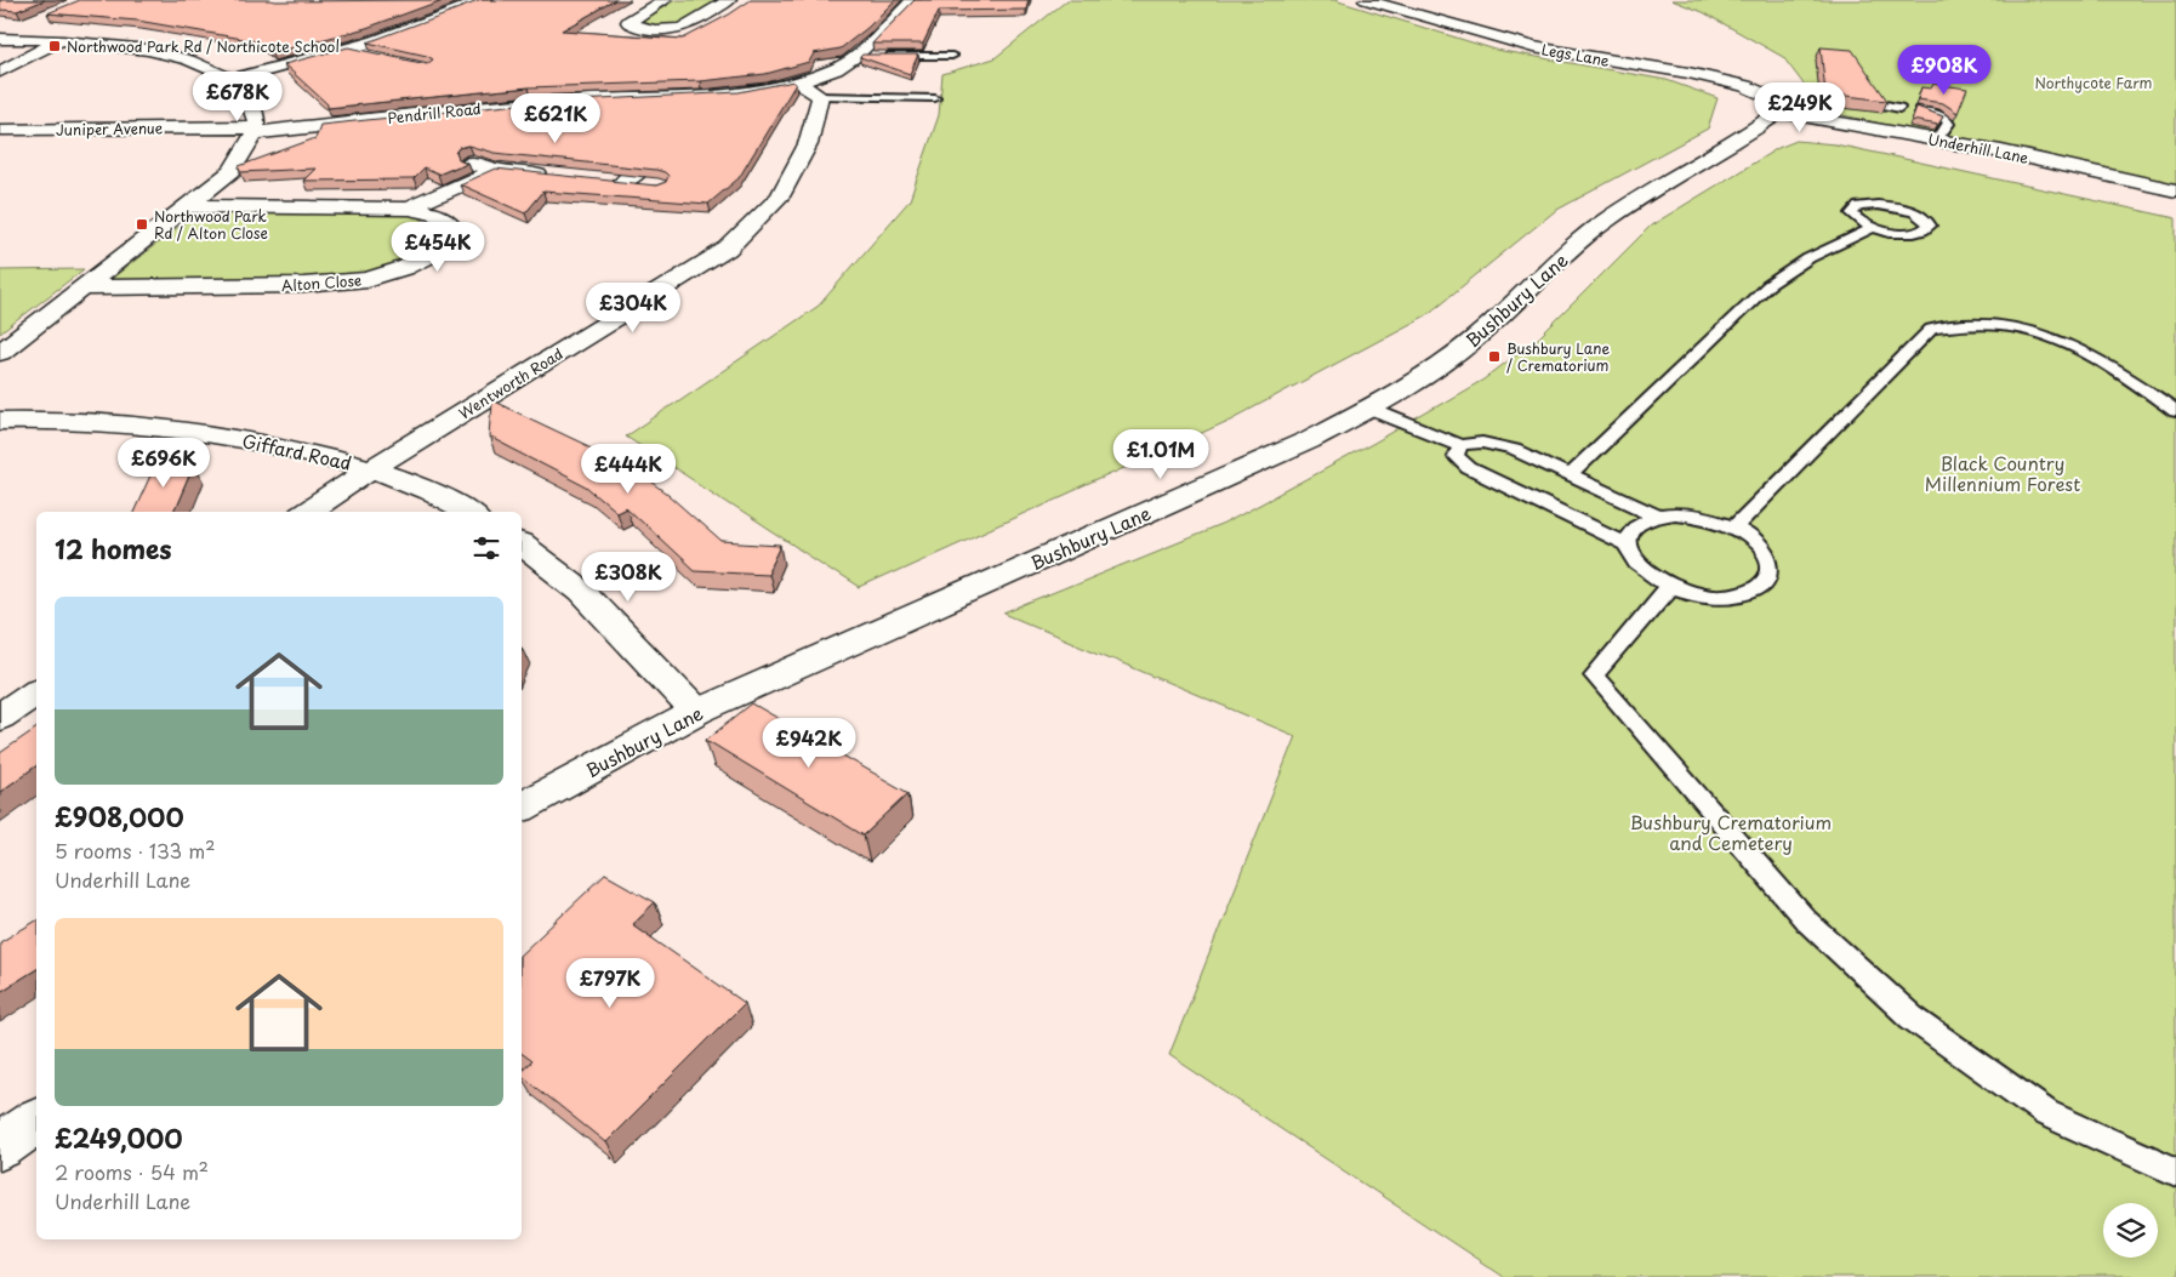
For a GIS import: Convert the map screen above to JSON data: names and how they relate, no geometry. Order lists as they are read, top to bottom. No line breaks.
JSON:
{"streets":{"street":["Legs Lane","Pendrill Road","Juniper Avenue","Underhill Lane","Alton Close","Bushbury Lane","Wentworth Road","Giffard Road"]},"crossings":[["Legs Lane","Underhill Lane"],["Legs Lane","Bushbury Lane"],["Pendrill Road","Juniper Avenue"],["Underhill Lane","Bushbury Lane"],["Wentworth Road","Giffard Road"]],"parks":["Northycote Farm","Black Country Millennium Forest","Bushbury Crematorium and Cemetery"],"places":{"transit":["Northwood Park Rd / Northicote School","Northwood Park Rd / Alton Close","Bushbury Lane / Crematorium"]},"page":{"price":["£908K","£678K","£249K","£621K","£454K","£304K","£1.01M","£696K","£444K","£308K","£942K","£797K"],"heading":"12 homes","list":[{"name":"£908,000","note":"5 rooms · 133 m² · Underhill Lane"},{"name":"£249,000","note":"2 rooms · 54 m² · Underhill Lane"}]}}
